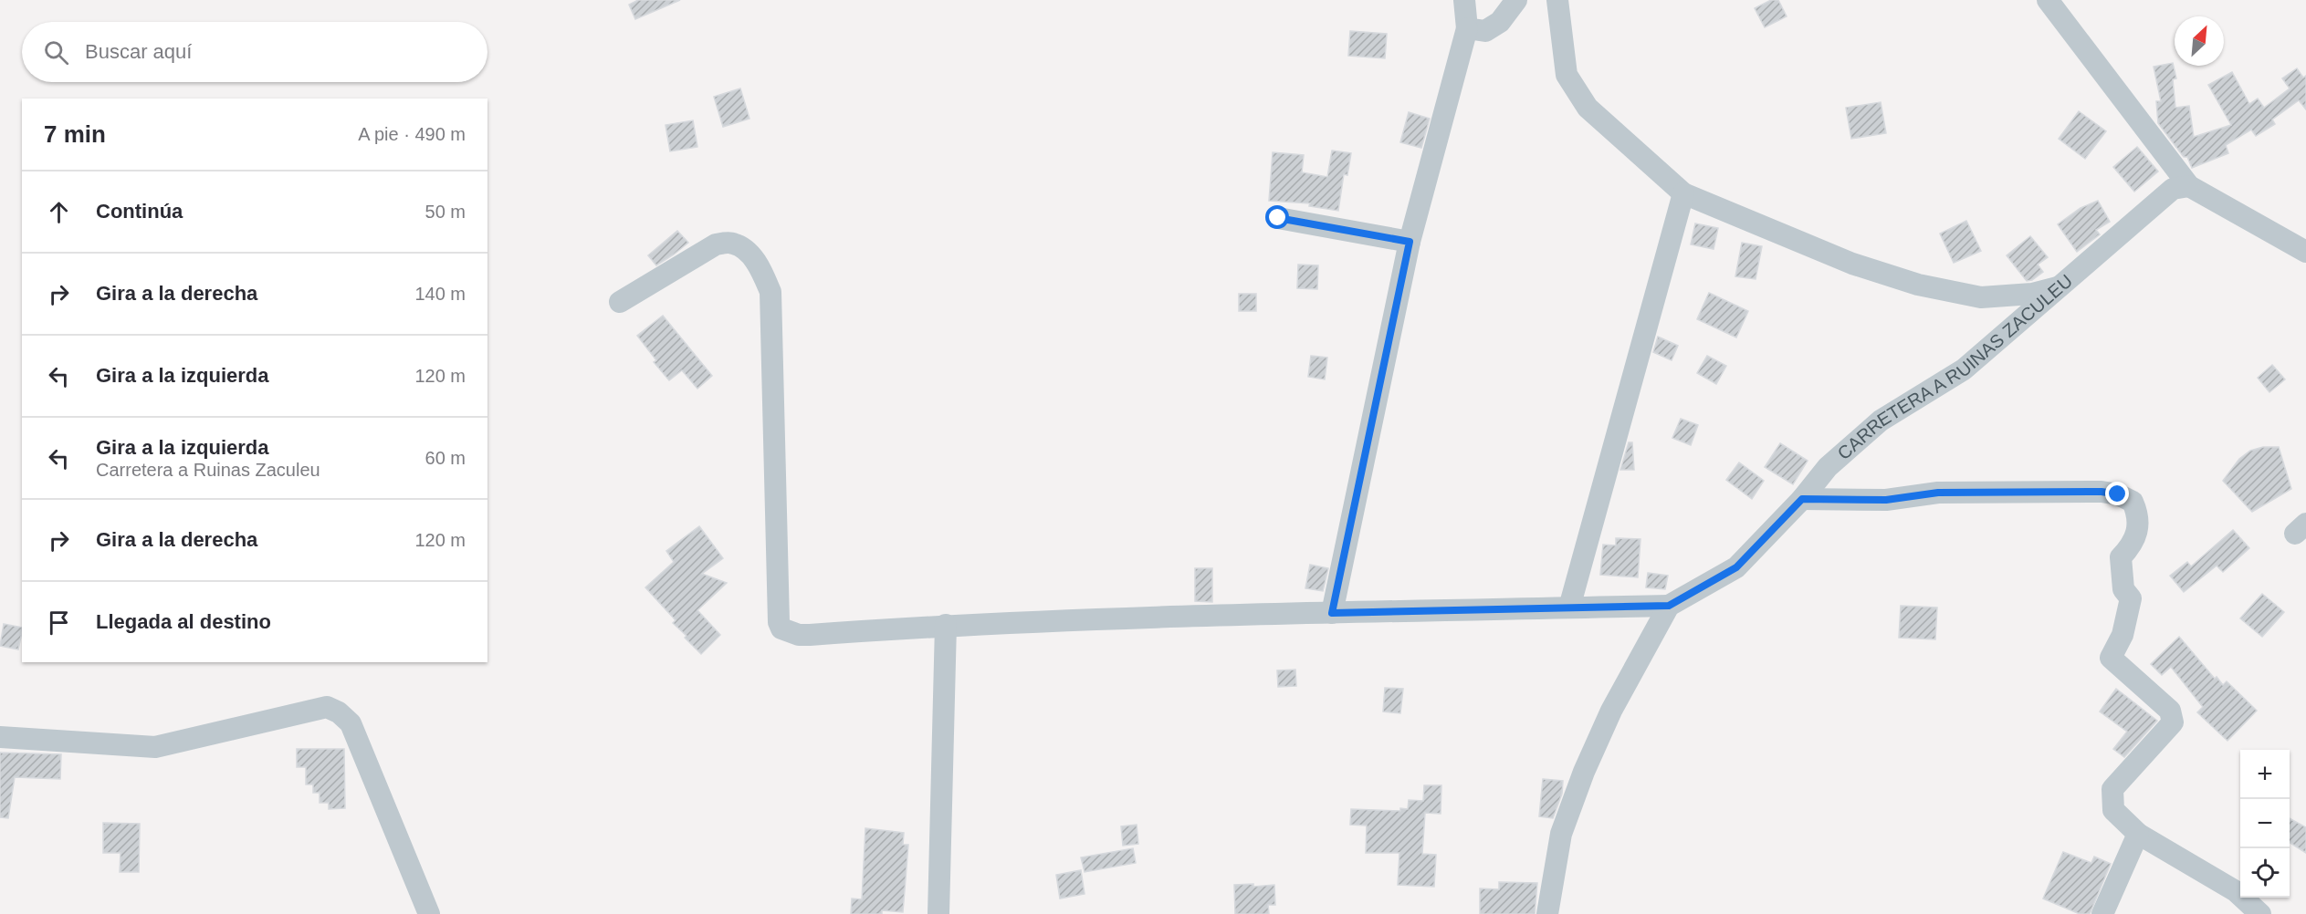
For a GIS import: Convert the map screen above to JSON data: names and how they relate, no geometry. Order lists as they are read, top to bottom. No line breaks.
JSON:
{"streets":{"street":["CARRETERA A RUINAS ZACULEU"]},"north":"top right","page":{"search":"Buscar aquí","heading":["7 min","A pie · 490 m"],"list":[["Continúa","50 m"],["Gira a la derecha","140 m"],["Gira a la izquierda","120 m"],["Gira a la izquierda","Carretera a Ruinas Zaculeu","60 m"],["Gira a la derecha","120 m"],"Llegada al destino"],"map_buttons":["+","−"]}}
